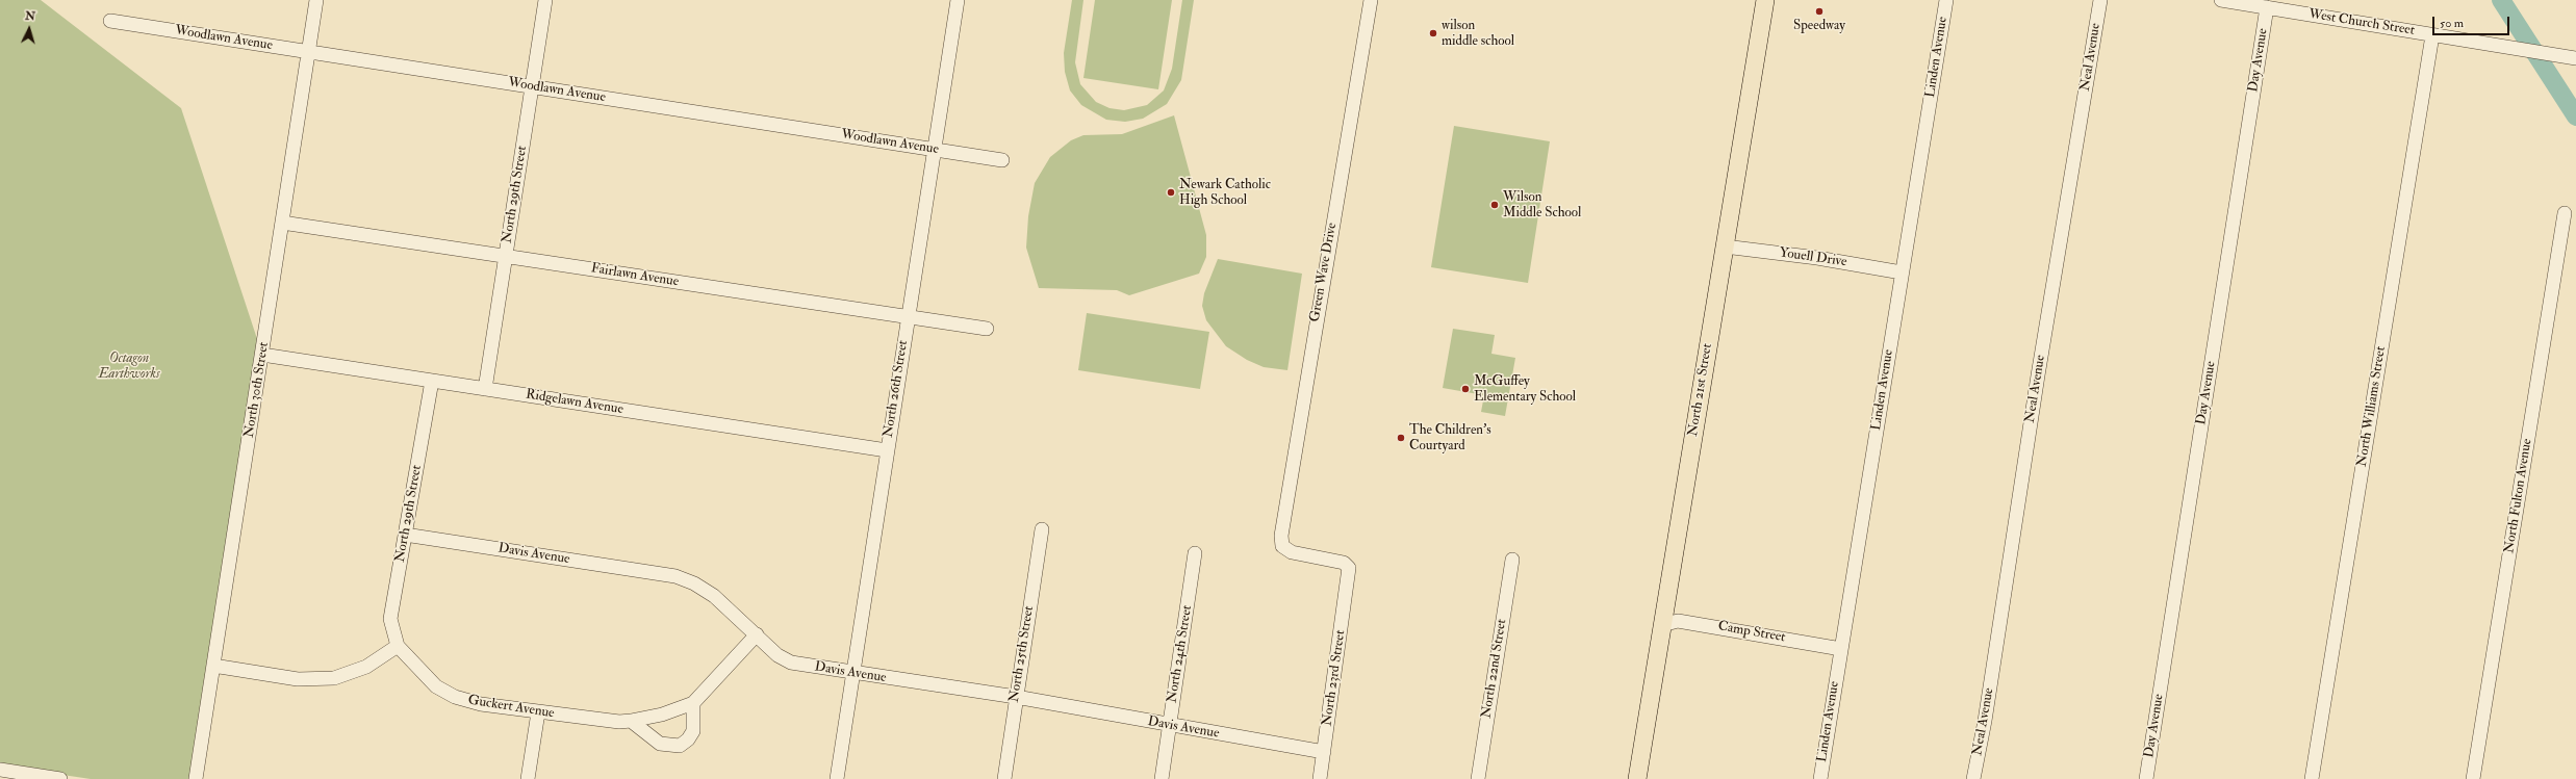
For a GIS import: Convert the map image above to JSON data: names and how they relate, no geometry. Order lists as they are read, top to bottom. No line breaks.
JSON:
{"streets":{"main road":["North 21st Street"],"street":["West Church Street","Woodlawn Avenue","Linden Avenue","Neal Avenue","Day Avenue","North 29th Street","Youell Drive","Green Wave Drive","Fairlawn Avenue","North 26th Street","North 30th Street","Ridgelawn Avenue","North Williams Street","North Fulton Avenue","Davis Avenue","Camp Street","North 25th Street","North 24th Street","North 22nd Street","North 23rd Street","Guckert Avenue"]},"crossings":[["West Church Street","Day Avenue"],["West Church Street","North Williams Street"],["Woodlawn Avenue","North 29th Street"],["Woodlawn Avenue","North 26th Street"],["Woodlawn Avenue","North 30th Street"],["Linden Avenue","Youell Drive"],["Linden Avenue","Camp Street"],["North 29th Street","Fairlawn Avenue"],["North 29th Street","Ridgelawn Avenue"],["North 29th Street","Davis Avenue"],["North 29th Street","Guckert Avenue"],["Youell Drive","North 21st Street"],["Green Wave Drive","North 23rd Street"],["Fairlawn Avenue","North 26th Street"],["Fairlawn Avenue","North 30th Street"],["North 26th Street","Ridgelawn Avenue"],["North 26th Street","Davis Avenue"],["North 30th Street","Ridgelawn Avenue"],["North 21st Street","Camp Street"],["Davis Avenue","North 25th Street"],["Davis Avenue","North 24th Street"],["Davis Avenue","North 23rd Street"],["Davis Avenue","Guckert Avenue"]],"parks":["Octagon Earthworks"],"places":["Speedway","wilson middle school","Newark Catholic High School","Wilson Middle School","McGuffey Elementary School","The Children's Courtyard"],"scale_bar":"50 m","north":"top"}
